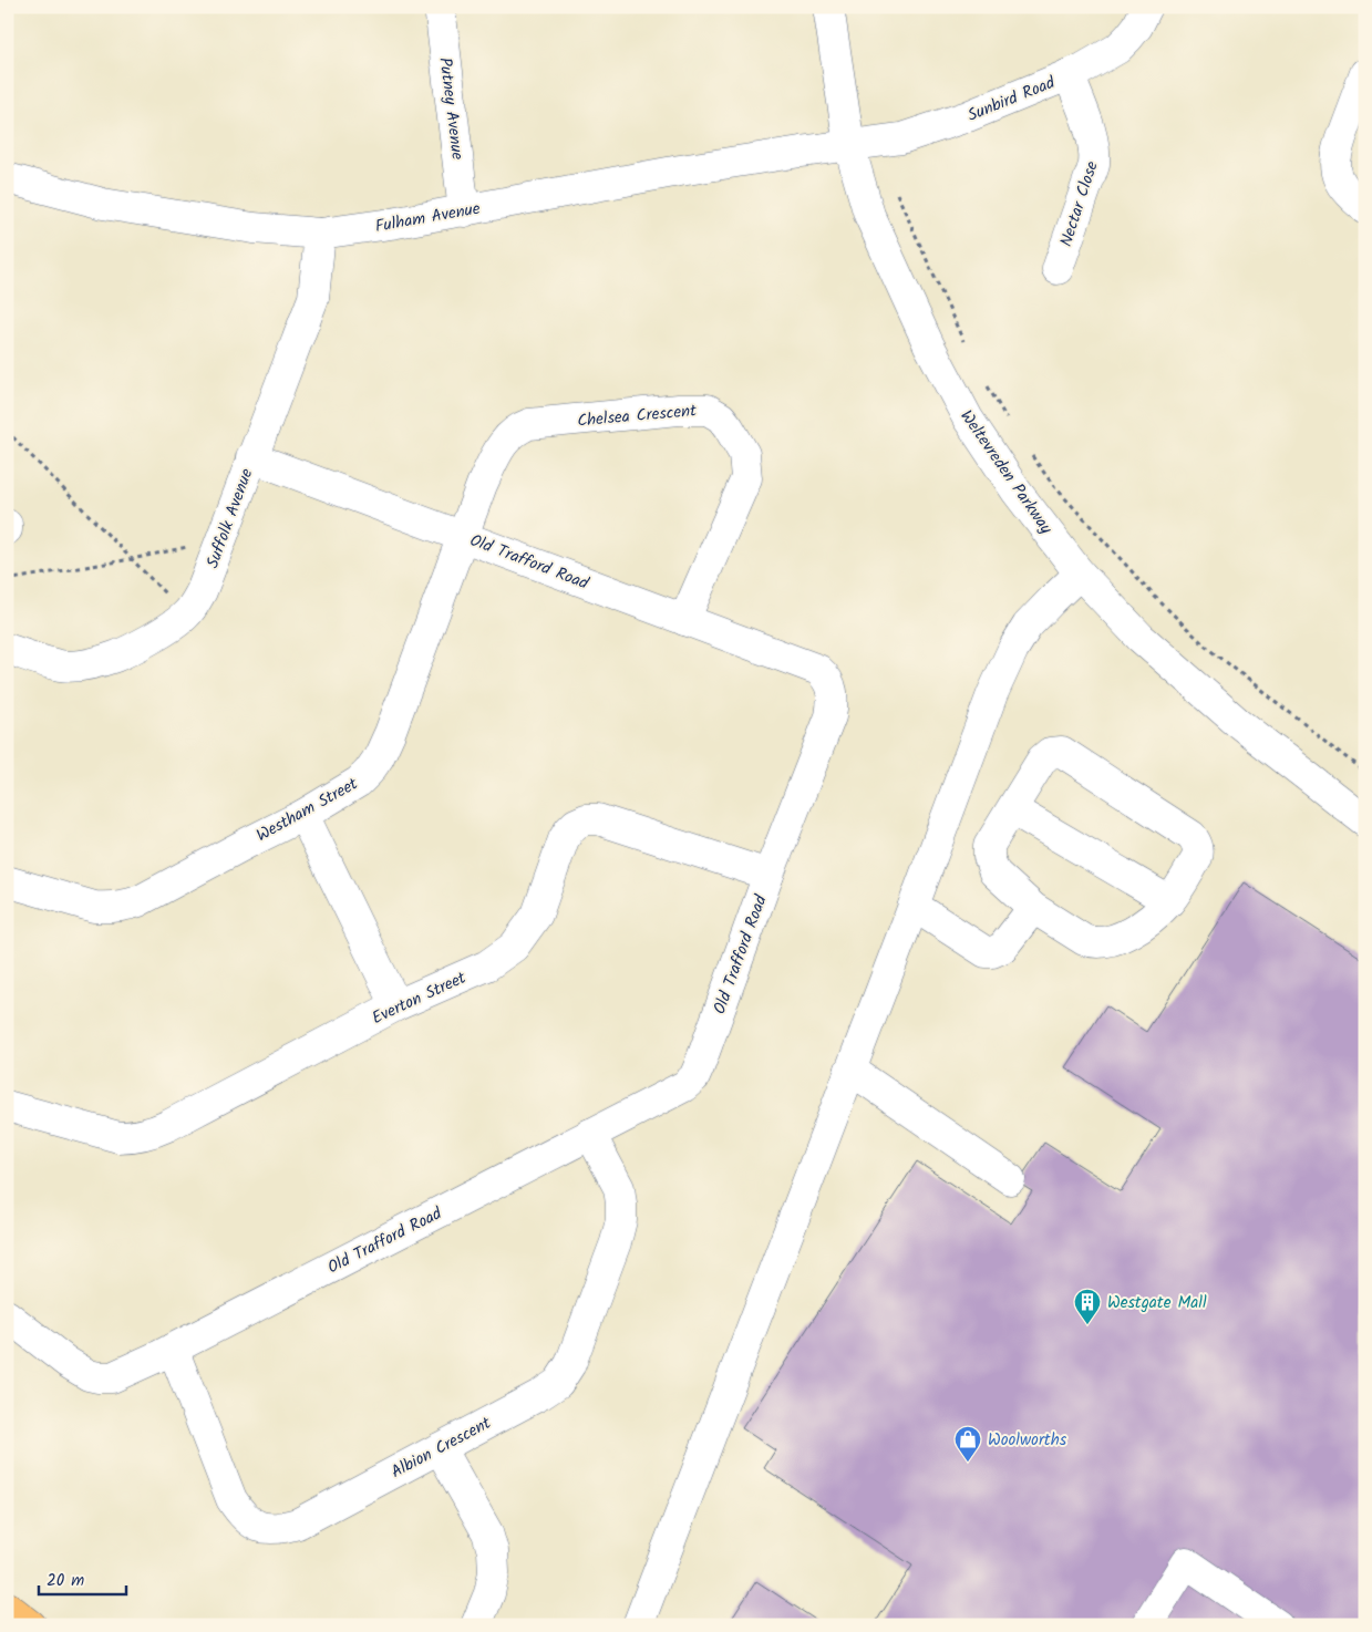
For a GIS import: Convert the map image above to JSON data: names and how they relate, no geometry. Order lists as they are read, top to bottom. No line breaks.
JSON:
{"streets":{"street":["Sunbird Road","Putney Avenue","Nectar Close","Fulham Avenue","Chelsea Crescent","Weltevreden Parkway","Suffolk Avenue","Old Trafford Road","Westham Street","Everton Street","Albion Crescent"]},"crossings":[["Sunbird Road","Nectar Close"],["Sunbird Road","Fulham Avenue"],["Sunbird Road","Weltevreden Parkway"],["Putney Avenue","Fulham Avenue"],["Fulham Avenue","Weltevreden Parkway"],["Fulham Avenue","Suffolk Avenue"],["Chelsea Crescent","Old Trafford Road"],["Chelsea Crescent","Westham Street"],["Suffolk Avenue","Old Trafford Road"],["Old Trafford Road","Westham Street"],["Old Trafford Road","Everton Street"],["Old Trafford Road","Albion Crescent"]],"places":{"building":["Westgate Mall"],"shop":["Woolworths"]},"scale_bar":"20 m"}
